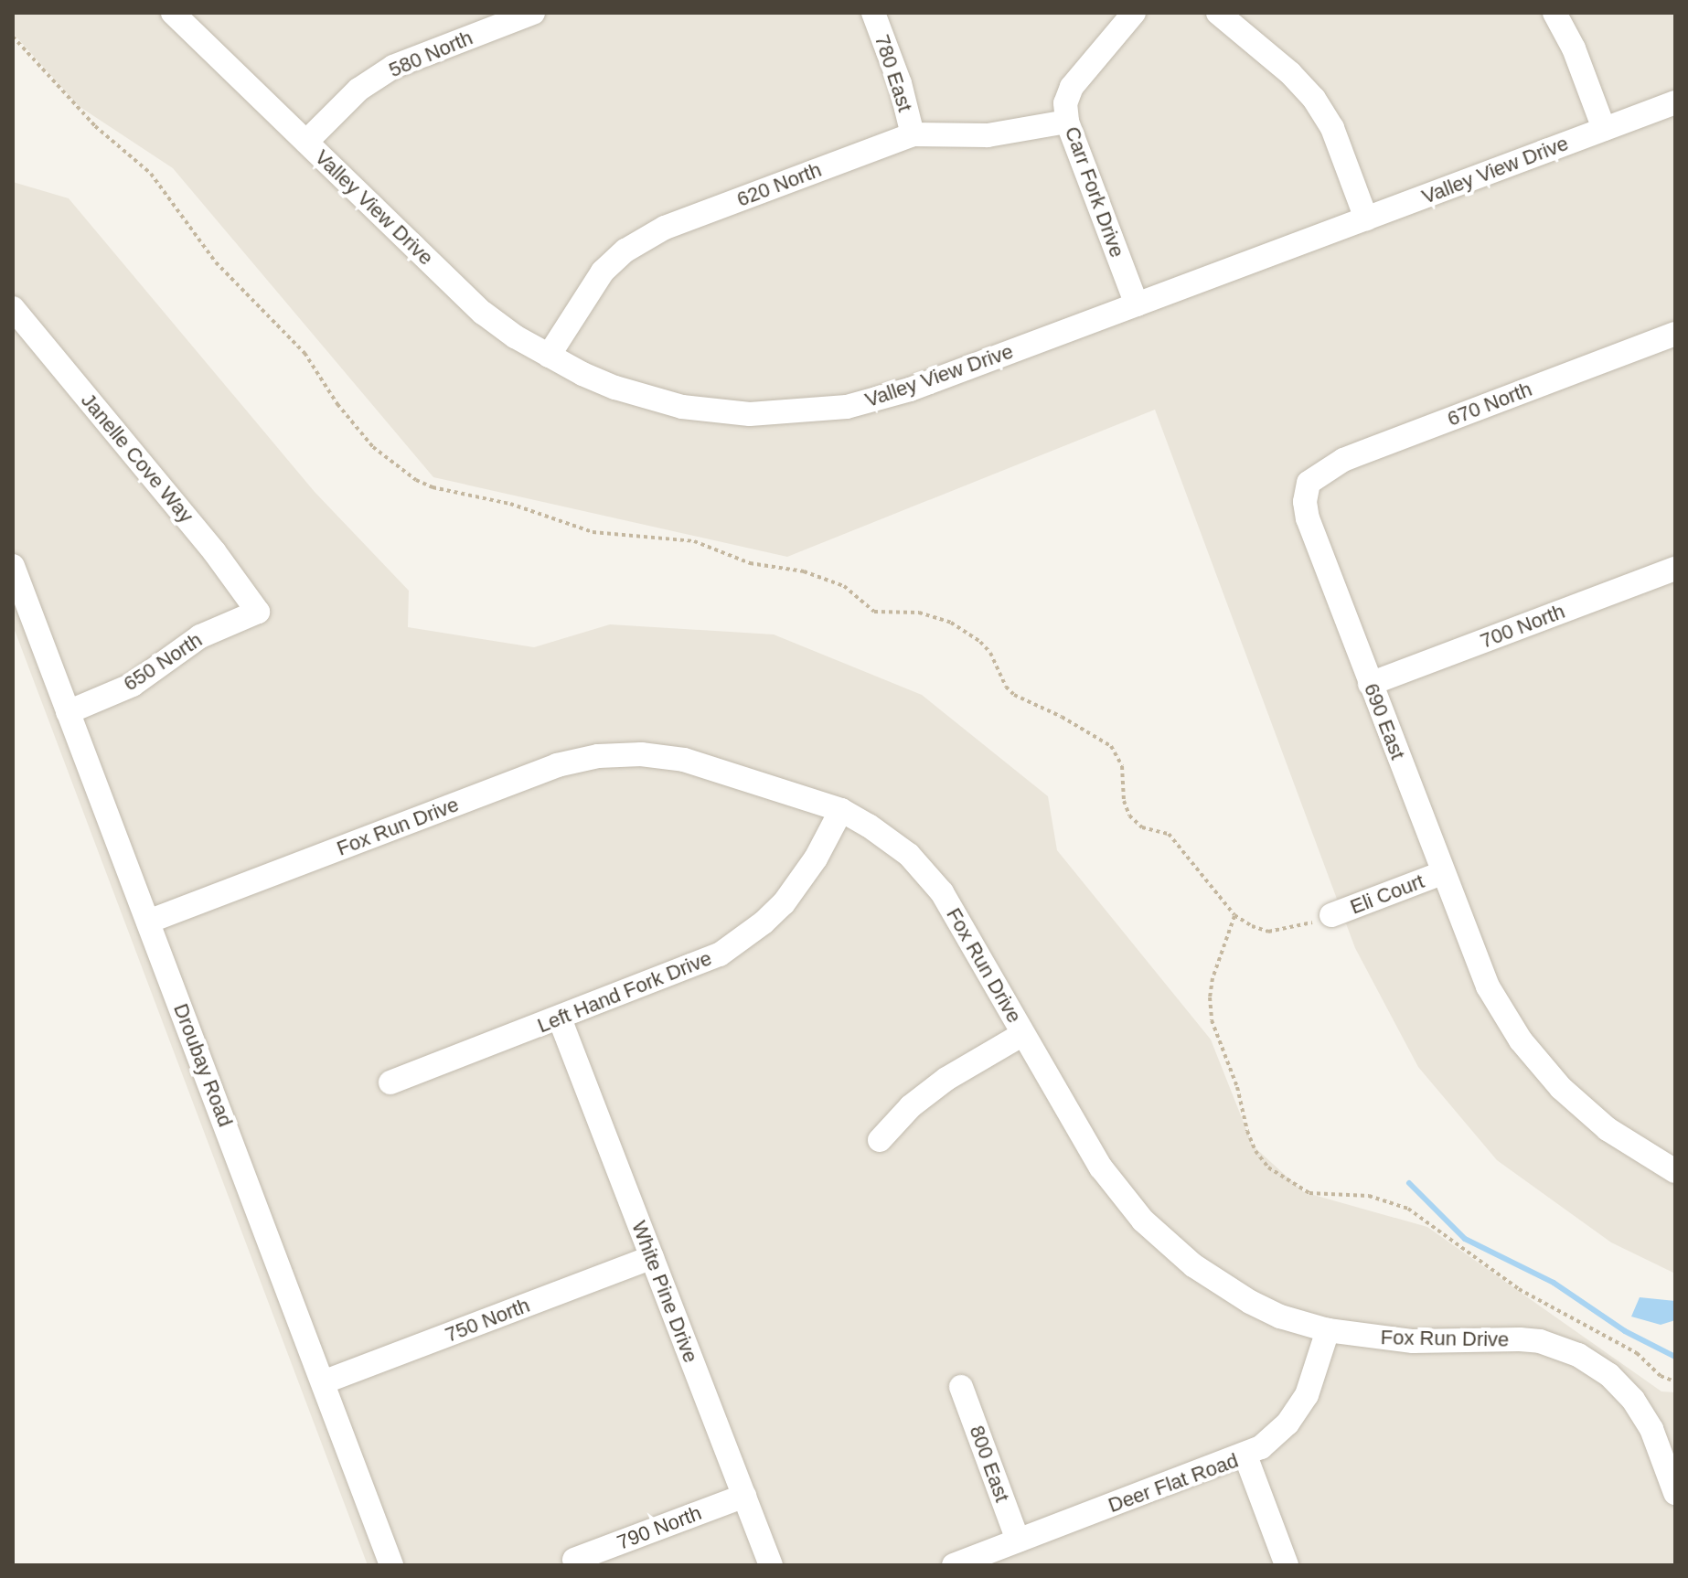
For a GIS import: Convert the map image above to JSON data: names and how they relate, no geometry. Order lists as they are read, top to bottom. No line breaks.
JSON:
{"streets":{"street":["580 North","780 East","Valley View Drive","620 North","Carr Fork Drive","670 North","Janelle Cove Way","700 North","650 North","690 East","Fox Run Drive","Eli Court","Left Hand Fork Drive","Droubay Road","White Pine Drive","750 North","800 East","Deer Flat Road","790 North"]},"crossings":[["580 North","Valley View Drive"],["780 East","620 North"],["Valley View Drive","620 North"],["Valley View Drive","Carr Fork Drive"],["620 North","Carr Fork Drive"],["670 North","690 East"],["Janelle Cove Way","650 North"],["700 North","690 East"],["650 North","Droubay Road"],["690 East","Eli Court"],["Fox Run Drive","Left Hand Fork Drive"],["Fox Run Drive","Droubay Road"],["Fox Run Drive","Deer Flat Road"],["Left Hand Fork Drive","White Pine Drive"],["Droubay Road","750 North"],["White Pine Drive","750 North"],["White Pine Drive","790 North"],["800 East","Deer Flat Road"]]}
